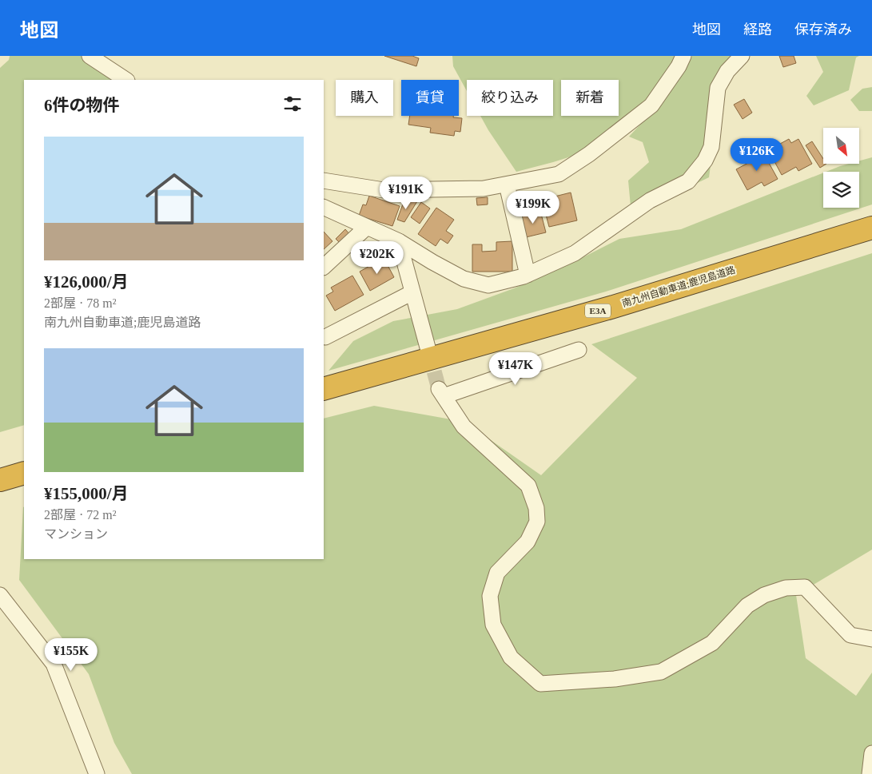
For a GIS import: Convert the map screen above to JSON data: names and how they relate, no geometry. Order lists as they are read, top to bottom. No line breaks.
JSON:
{"streets":{"highway":["南九州自動車道;鹿児島道路","E3A"]},"north":"bottom right","page":{"header":"地図","nav":["地図","経路","保存済み"],"chip":["購入","賃貸","絞り込み","新着"],"heading":"6件の物件","list":[{"name":"¥126,000/月","note":"2部屋 · 78 m² · 南九州自動車道;鹿児島道路"},{"name":"¥155,000/月","note":"2部屋 · 72 m² · マンション"}],"price":["¥126K","¥191K","¥199K","¥202K","¥147K","¥155K"]}}
